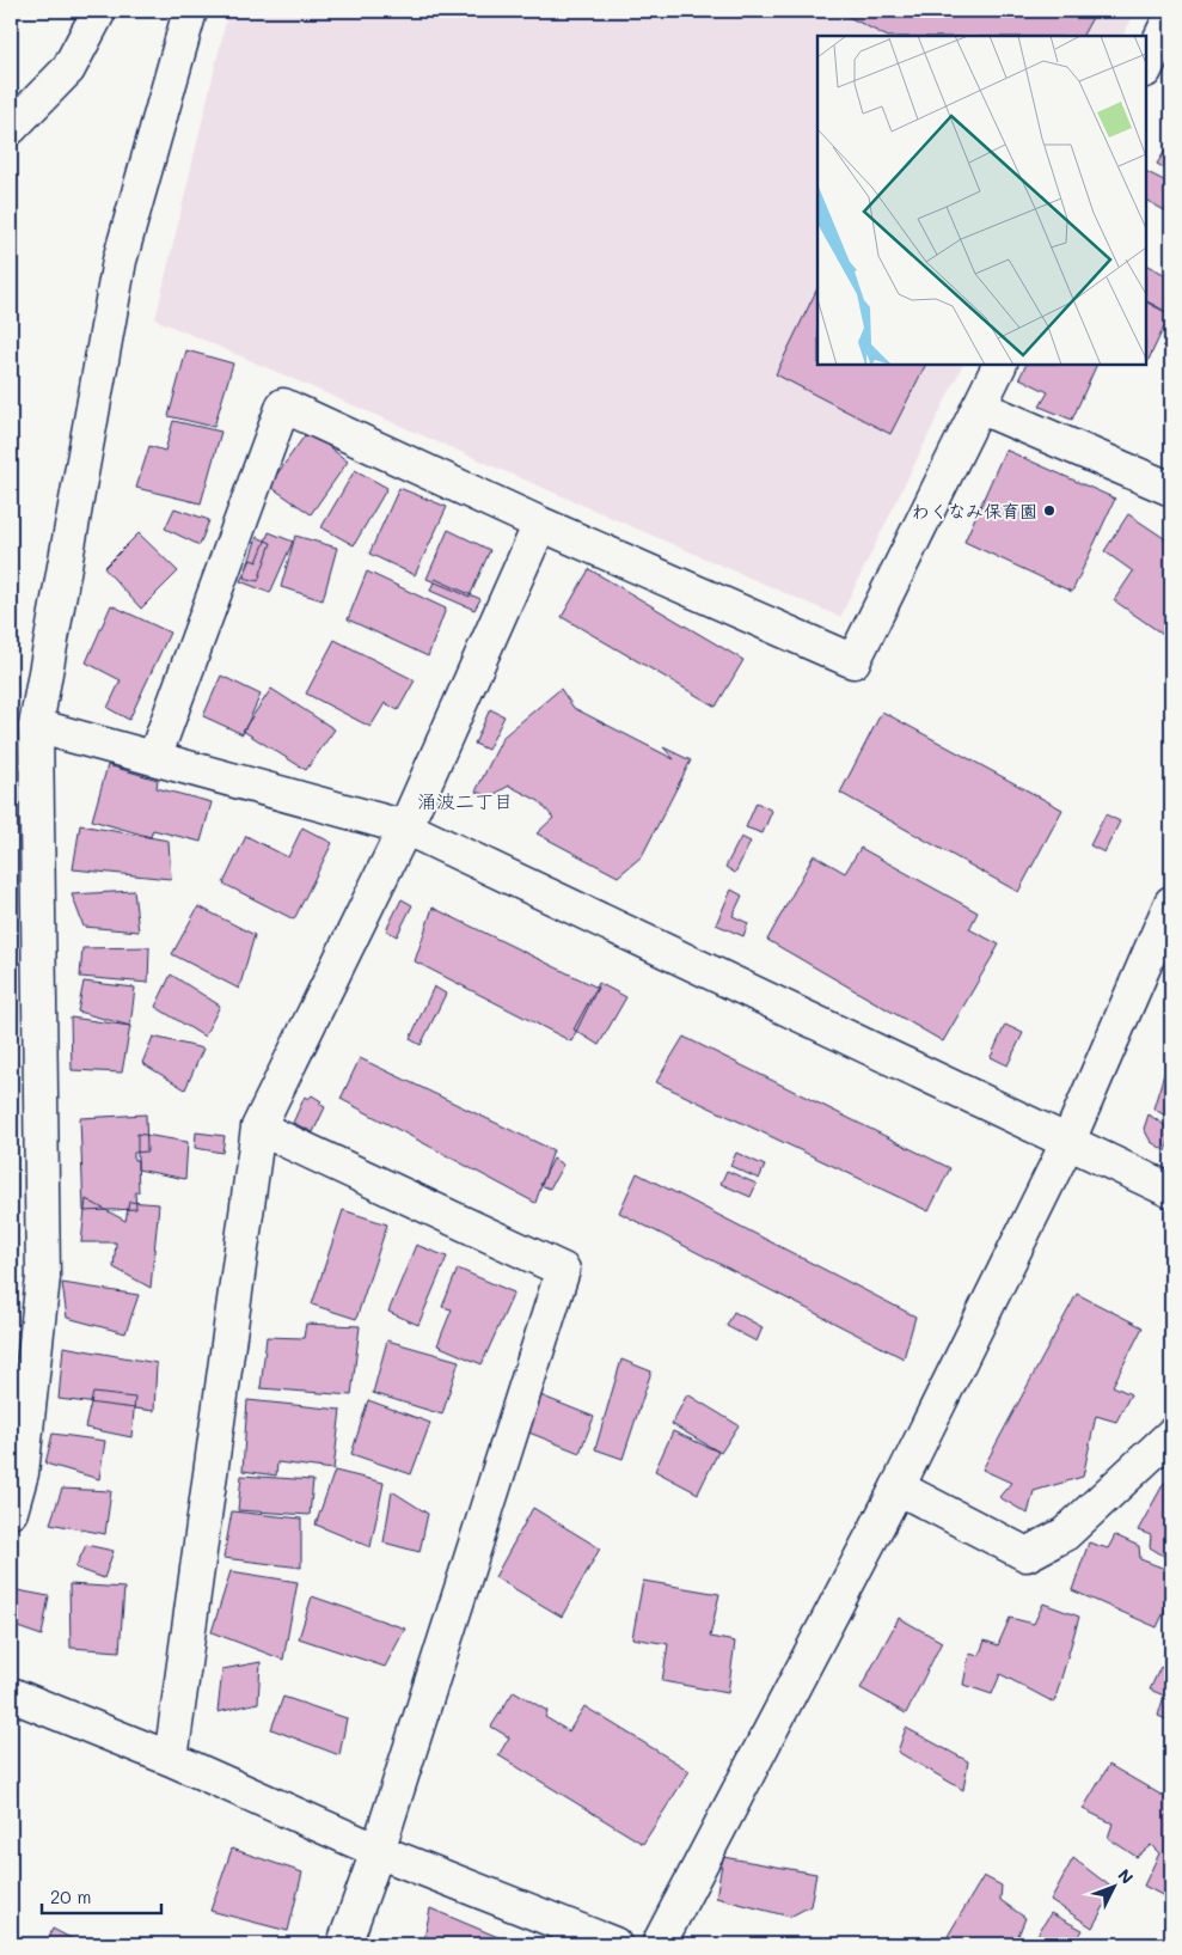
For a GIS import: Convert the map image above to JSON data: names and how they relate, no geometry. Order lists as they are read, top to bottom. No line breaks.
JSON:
{"districts":["涌波二丁目"],"places":["わくなみ保育園"],"scale_bar":"20 m","north":"top right"}
